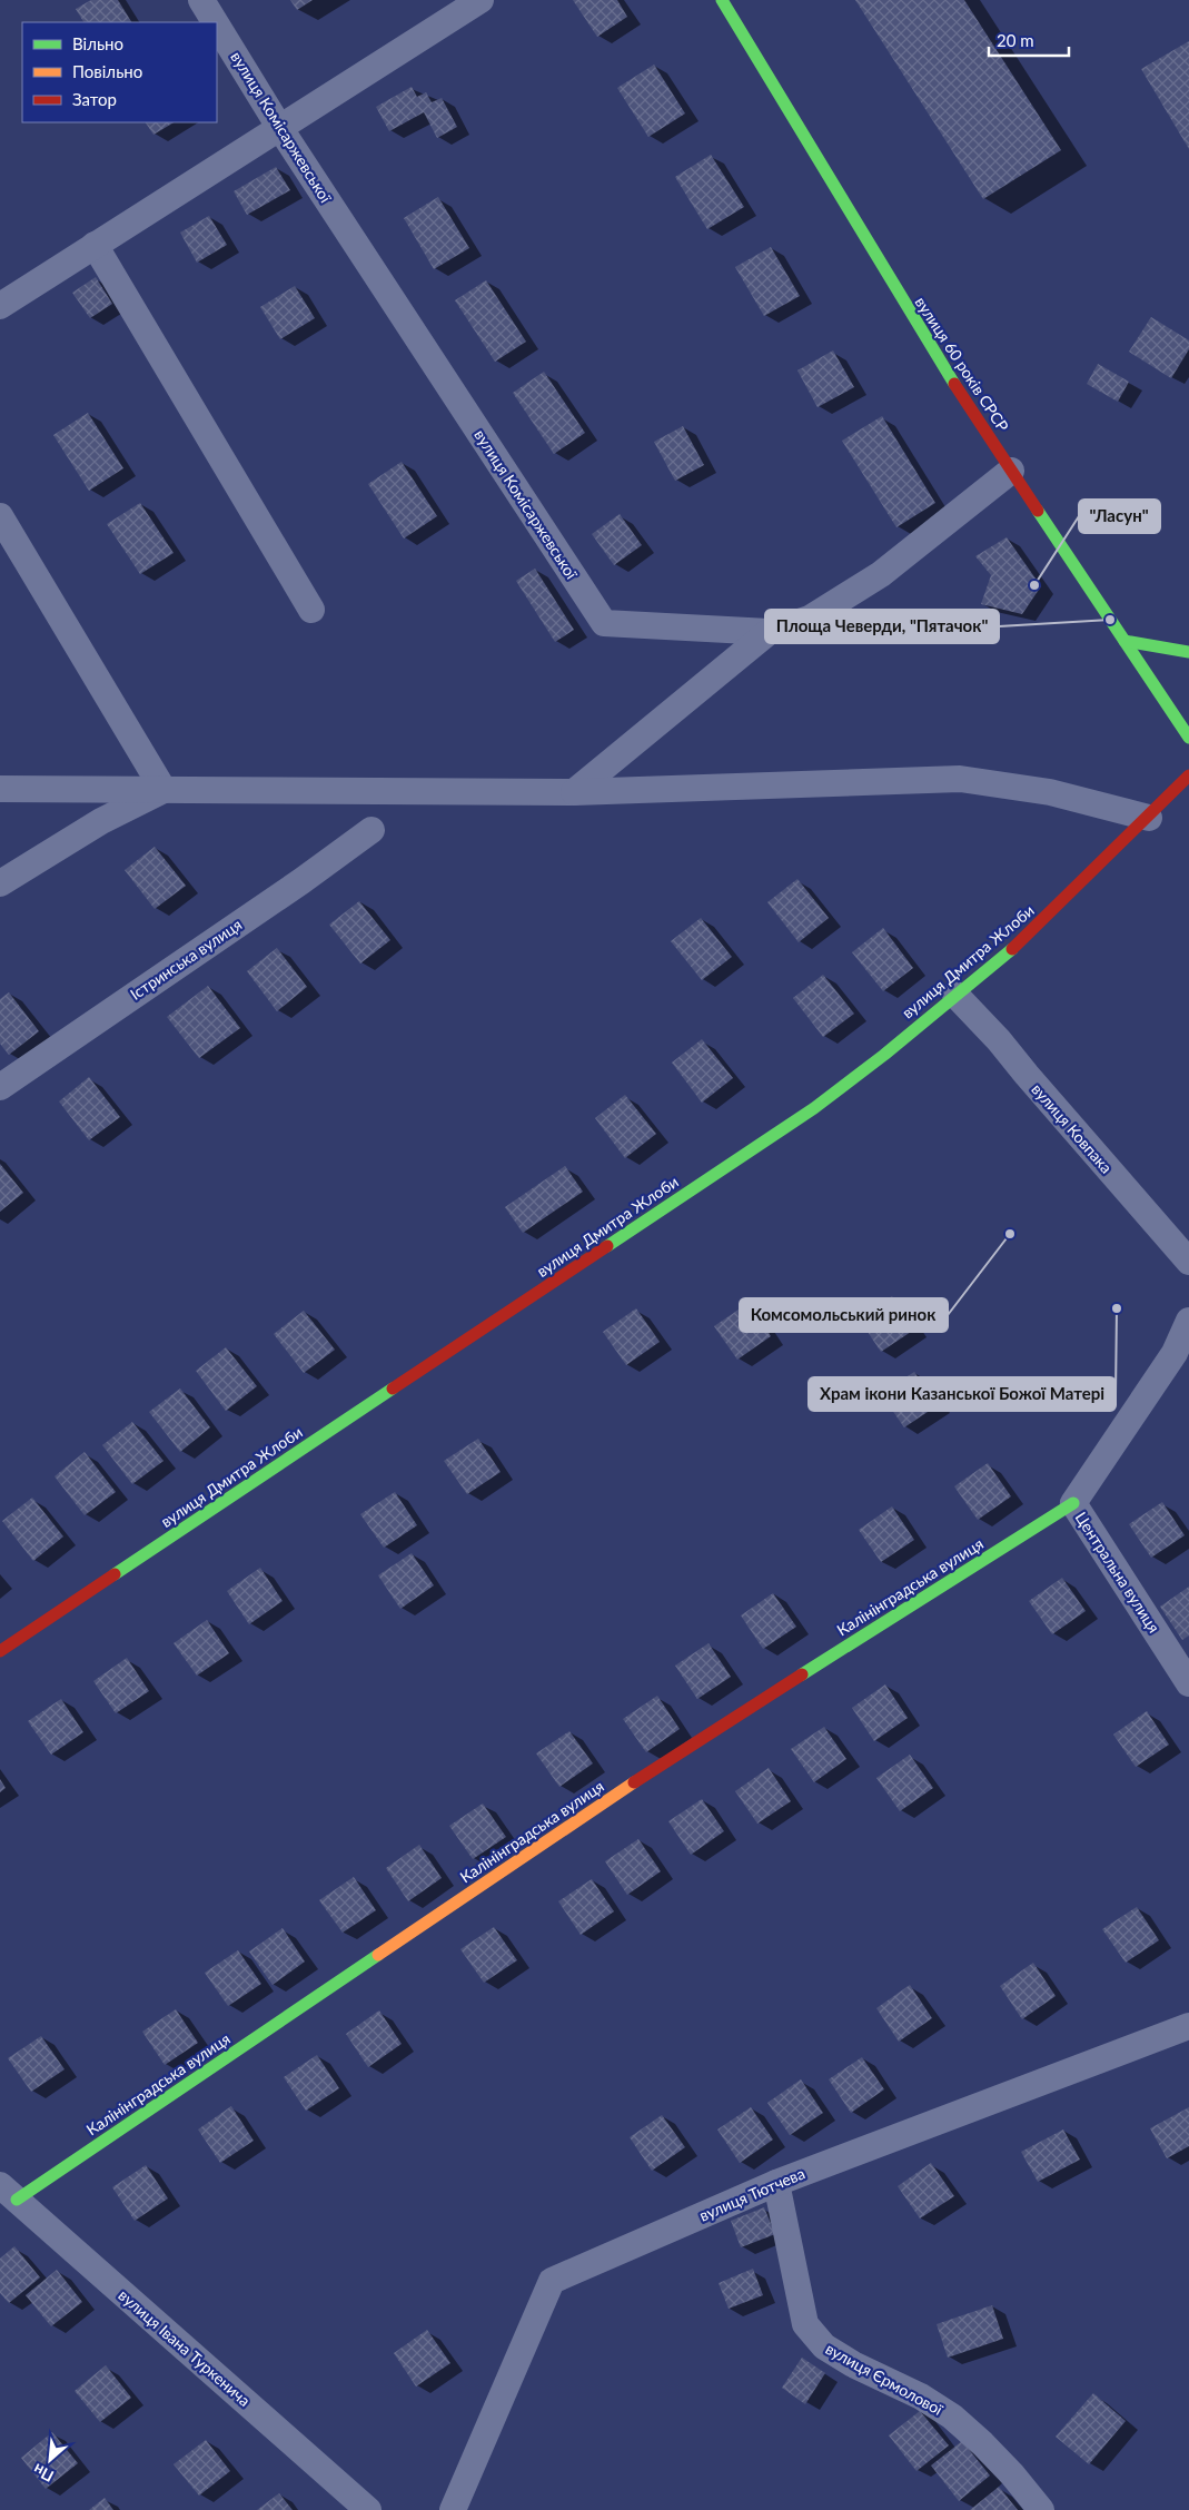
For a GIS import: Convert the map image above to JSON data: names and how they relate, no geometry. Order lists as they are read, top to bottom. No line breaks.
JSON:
{"streets":{"street":["вулиця Комісаржевської","вулиця 60 років СРСР","Істринська вулиця","вулиця Дмитра Жлоби","вулиця Ковпака","Центральна вулиця","Калінінградська вулиця","вулиця Тютчева","вулиця Івана Туркенича","вулиця Єрмолової"]},"crossings":[["вулиця Комісаржевської","вулиця 60 років СРСР"],["вулиця Дмитра Жлоби","вулиця Ковпака"],["Центральна вулиця","Калінінградська вулиця"],["Калінінградська вулиця","вулиця Івана Туркенича"],["вулиця Тютчева","вулиця Єрмолової"]],"places":["\"Ласун\"","Площа Чеверди, \"Пятачок\"","Комсомольський ринок","Храм ікони Казанської Божої Матері"],"legend":["Вільно","Повільно","Затор"],"scale_bar":"20 m","north":"bottom left"}
